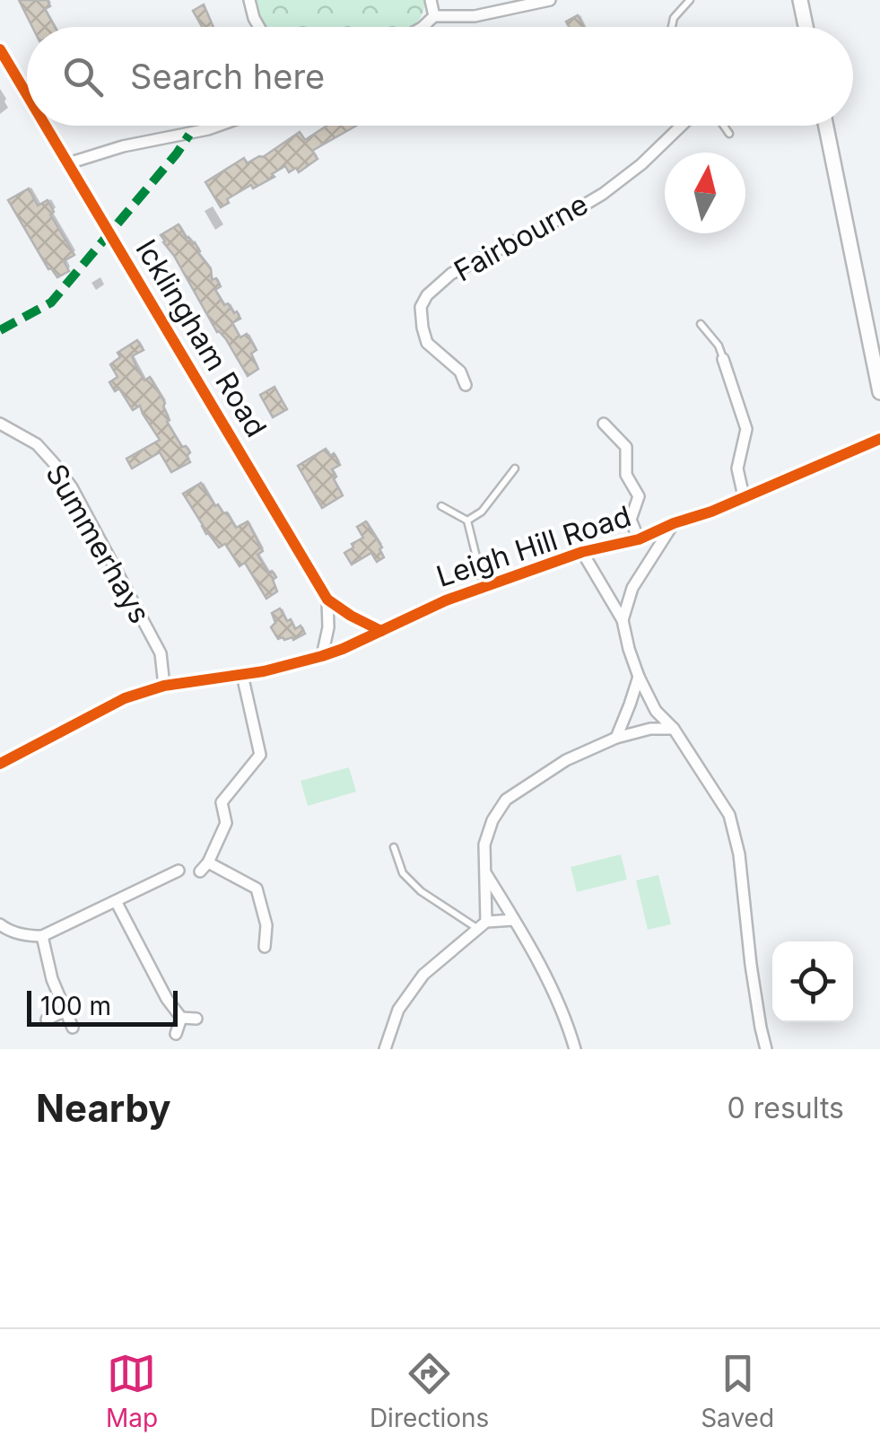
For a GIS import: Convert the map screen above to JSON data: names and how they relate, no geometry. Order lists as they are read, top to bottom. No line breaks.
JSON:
{"streets":{"street":["Fairbourne","Icklingham Road","Summerhays","Leigh Hill Road"]},"crossings":[["Icklingham Road","Leigh Hill Road"],["Summerhays","Leigh Hill Road"]],"scale_bar":"100 m","north":"top","page":{"search":"Search here","scale":"100 m","heading":["Nearby","0 results"],"nav":["Map","Directions","Saved"]}}
